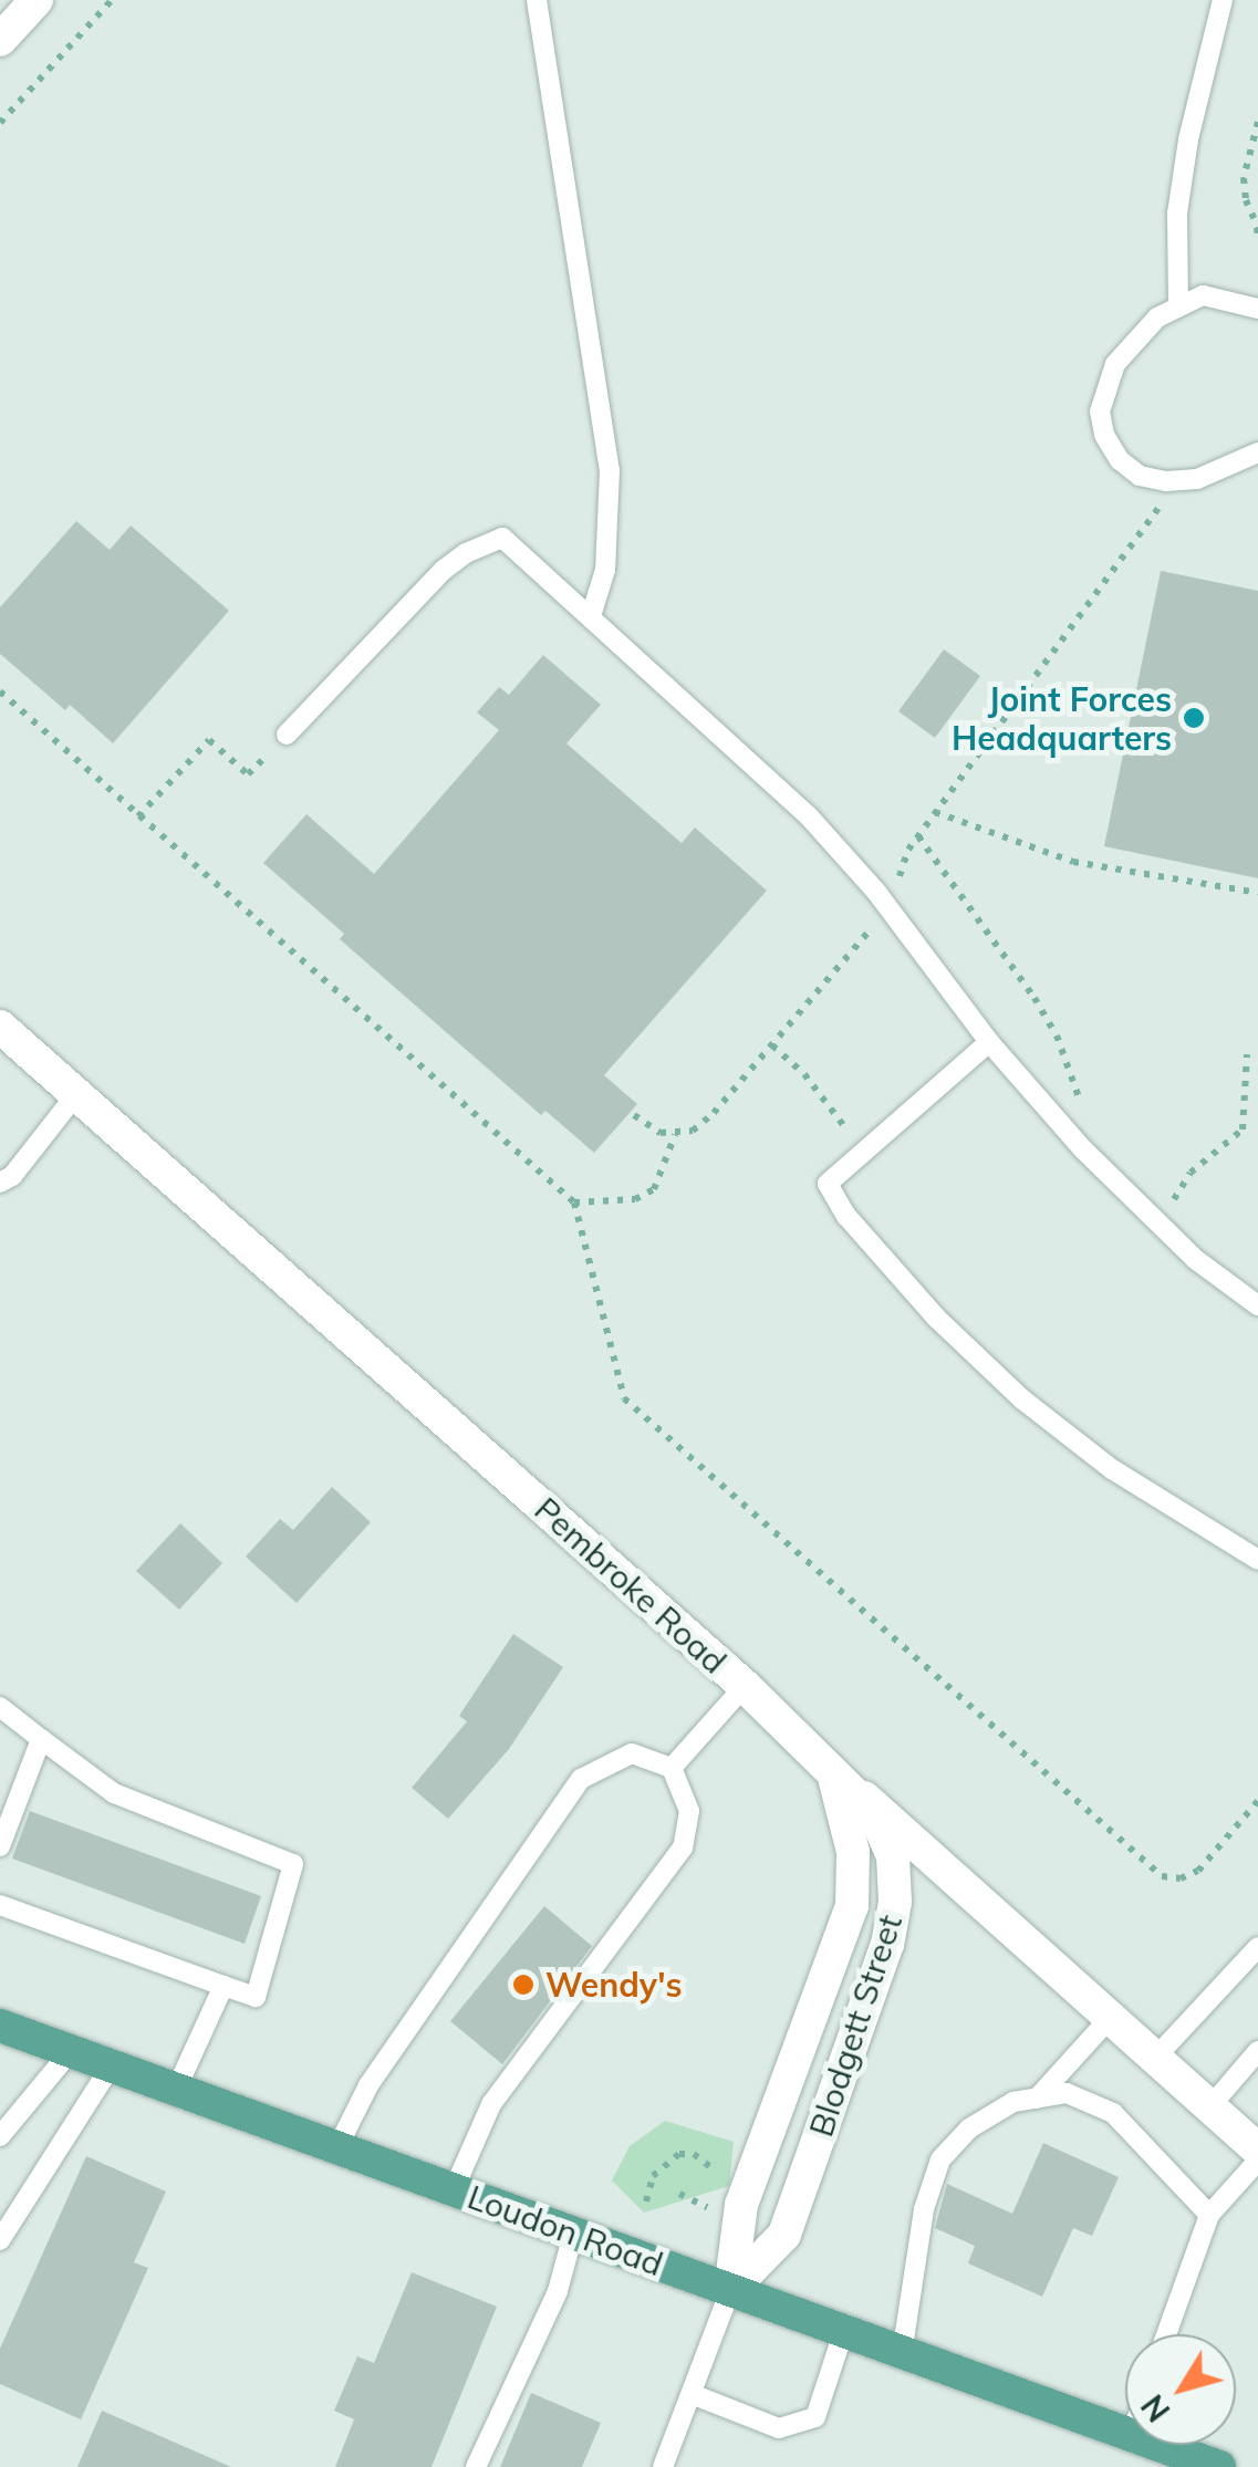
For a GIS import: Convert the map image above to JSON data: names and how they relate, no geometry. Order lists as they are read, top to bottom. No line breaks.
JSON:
{"streets":{"main road":["Loudon Road"],"street":["Pembroke Road","Blodgett Street"]},"crossings":[["Pembroke Road","Blodgett Street"],["Blodgett Street","Loudon Road"]],"places":["Joint Forces Headquarters","Wendy's"],"north":"bottom left"}
